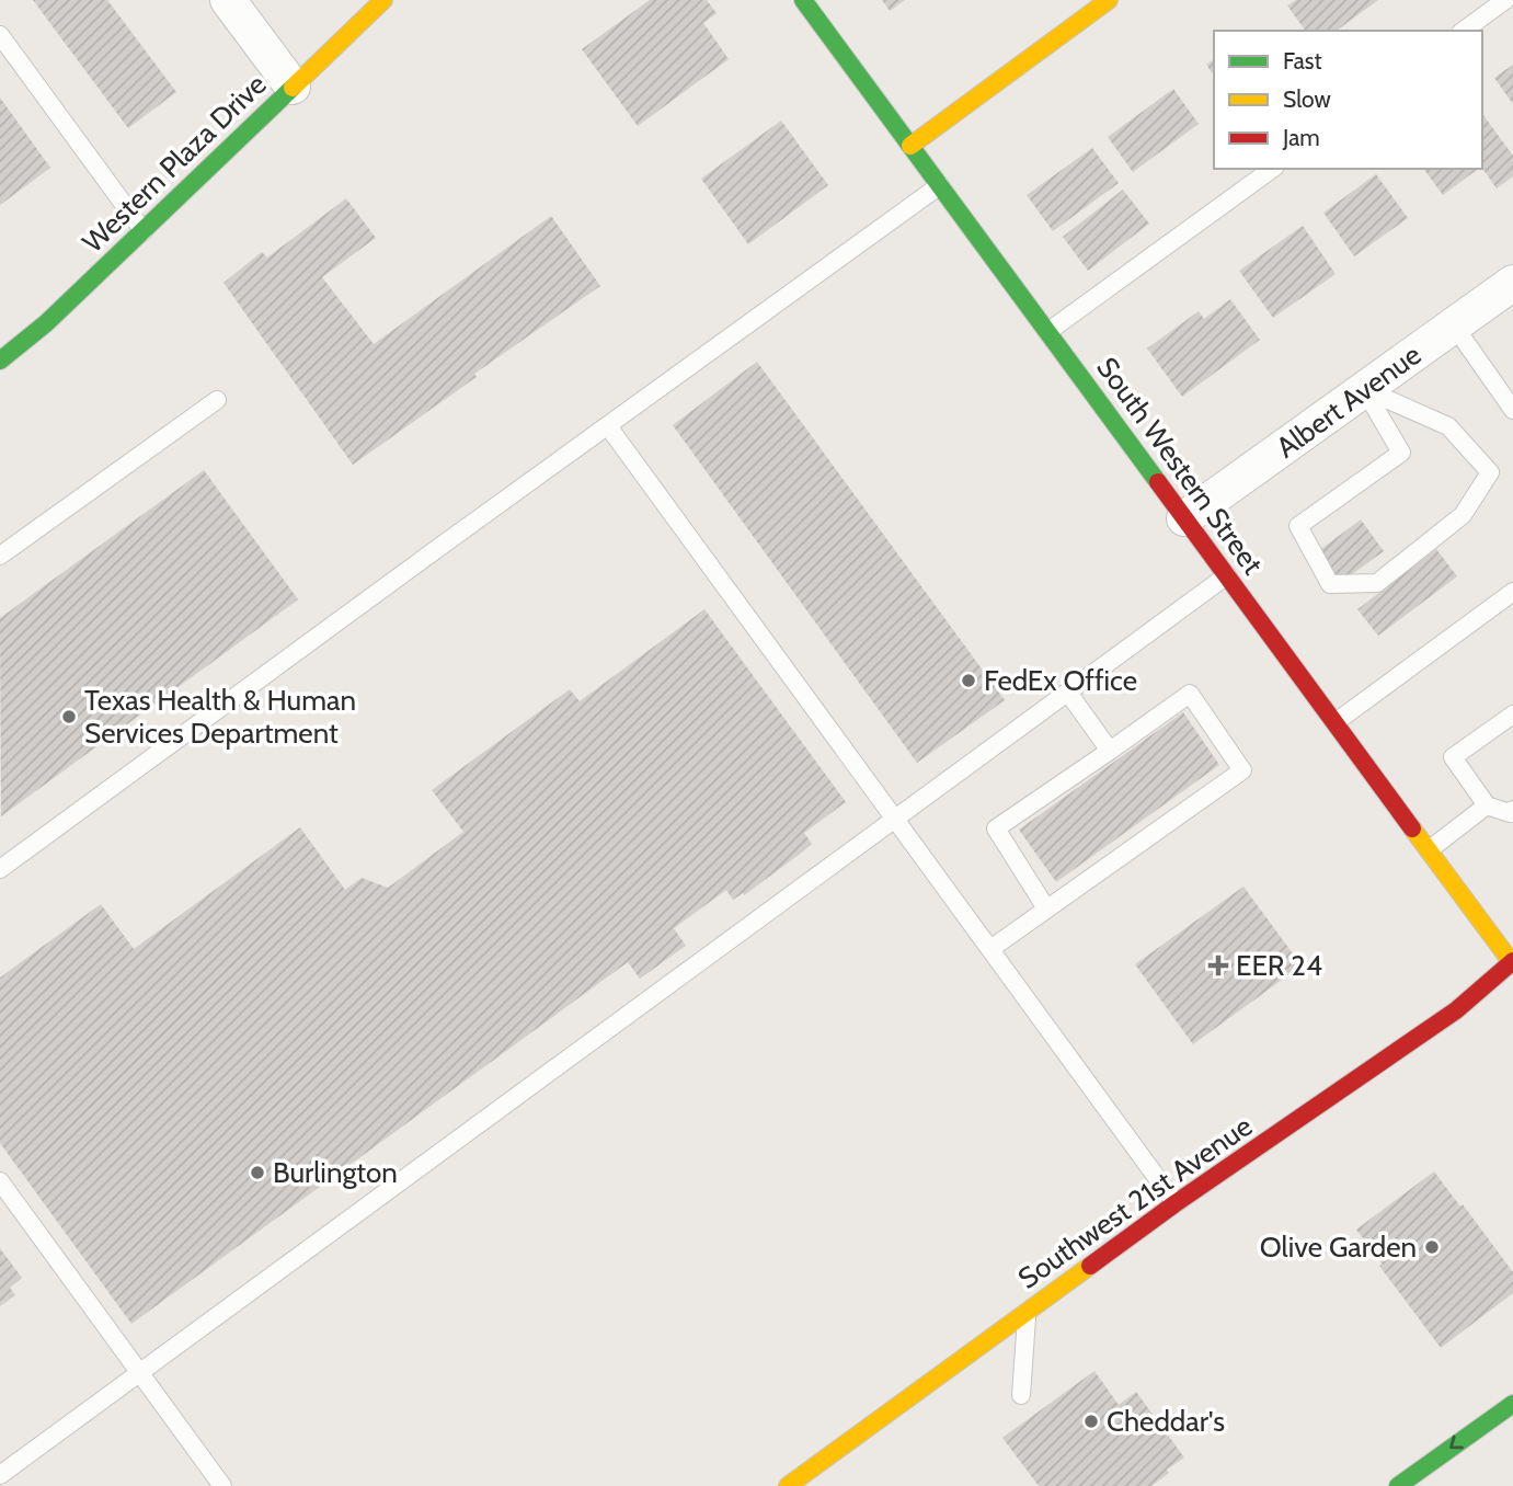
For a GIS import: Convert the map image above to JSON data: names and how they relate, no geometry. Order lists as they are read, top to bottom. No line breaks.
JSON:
{"streets":{"street":["Western Plaza Drive","Albert Avenue","South Western Street","Southwest 21st Avenue"]},"crossings":[["Albert Avenue","South Western Street"],["South Western Street","Southwest 21st Avenue"]],"places":{"other":["FedEx Office","Texas Health & Human Services Department","Burlington","Olive Garden","Cheddar's"],"health":["EER 24"]},"legend":["Fast","Slow","Jam"]}
